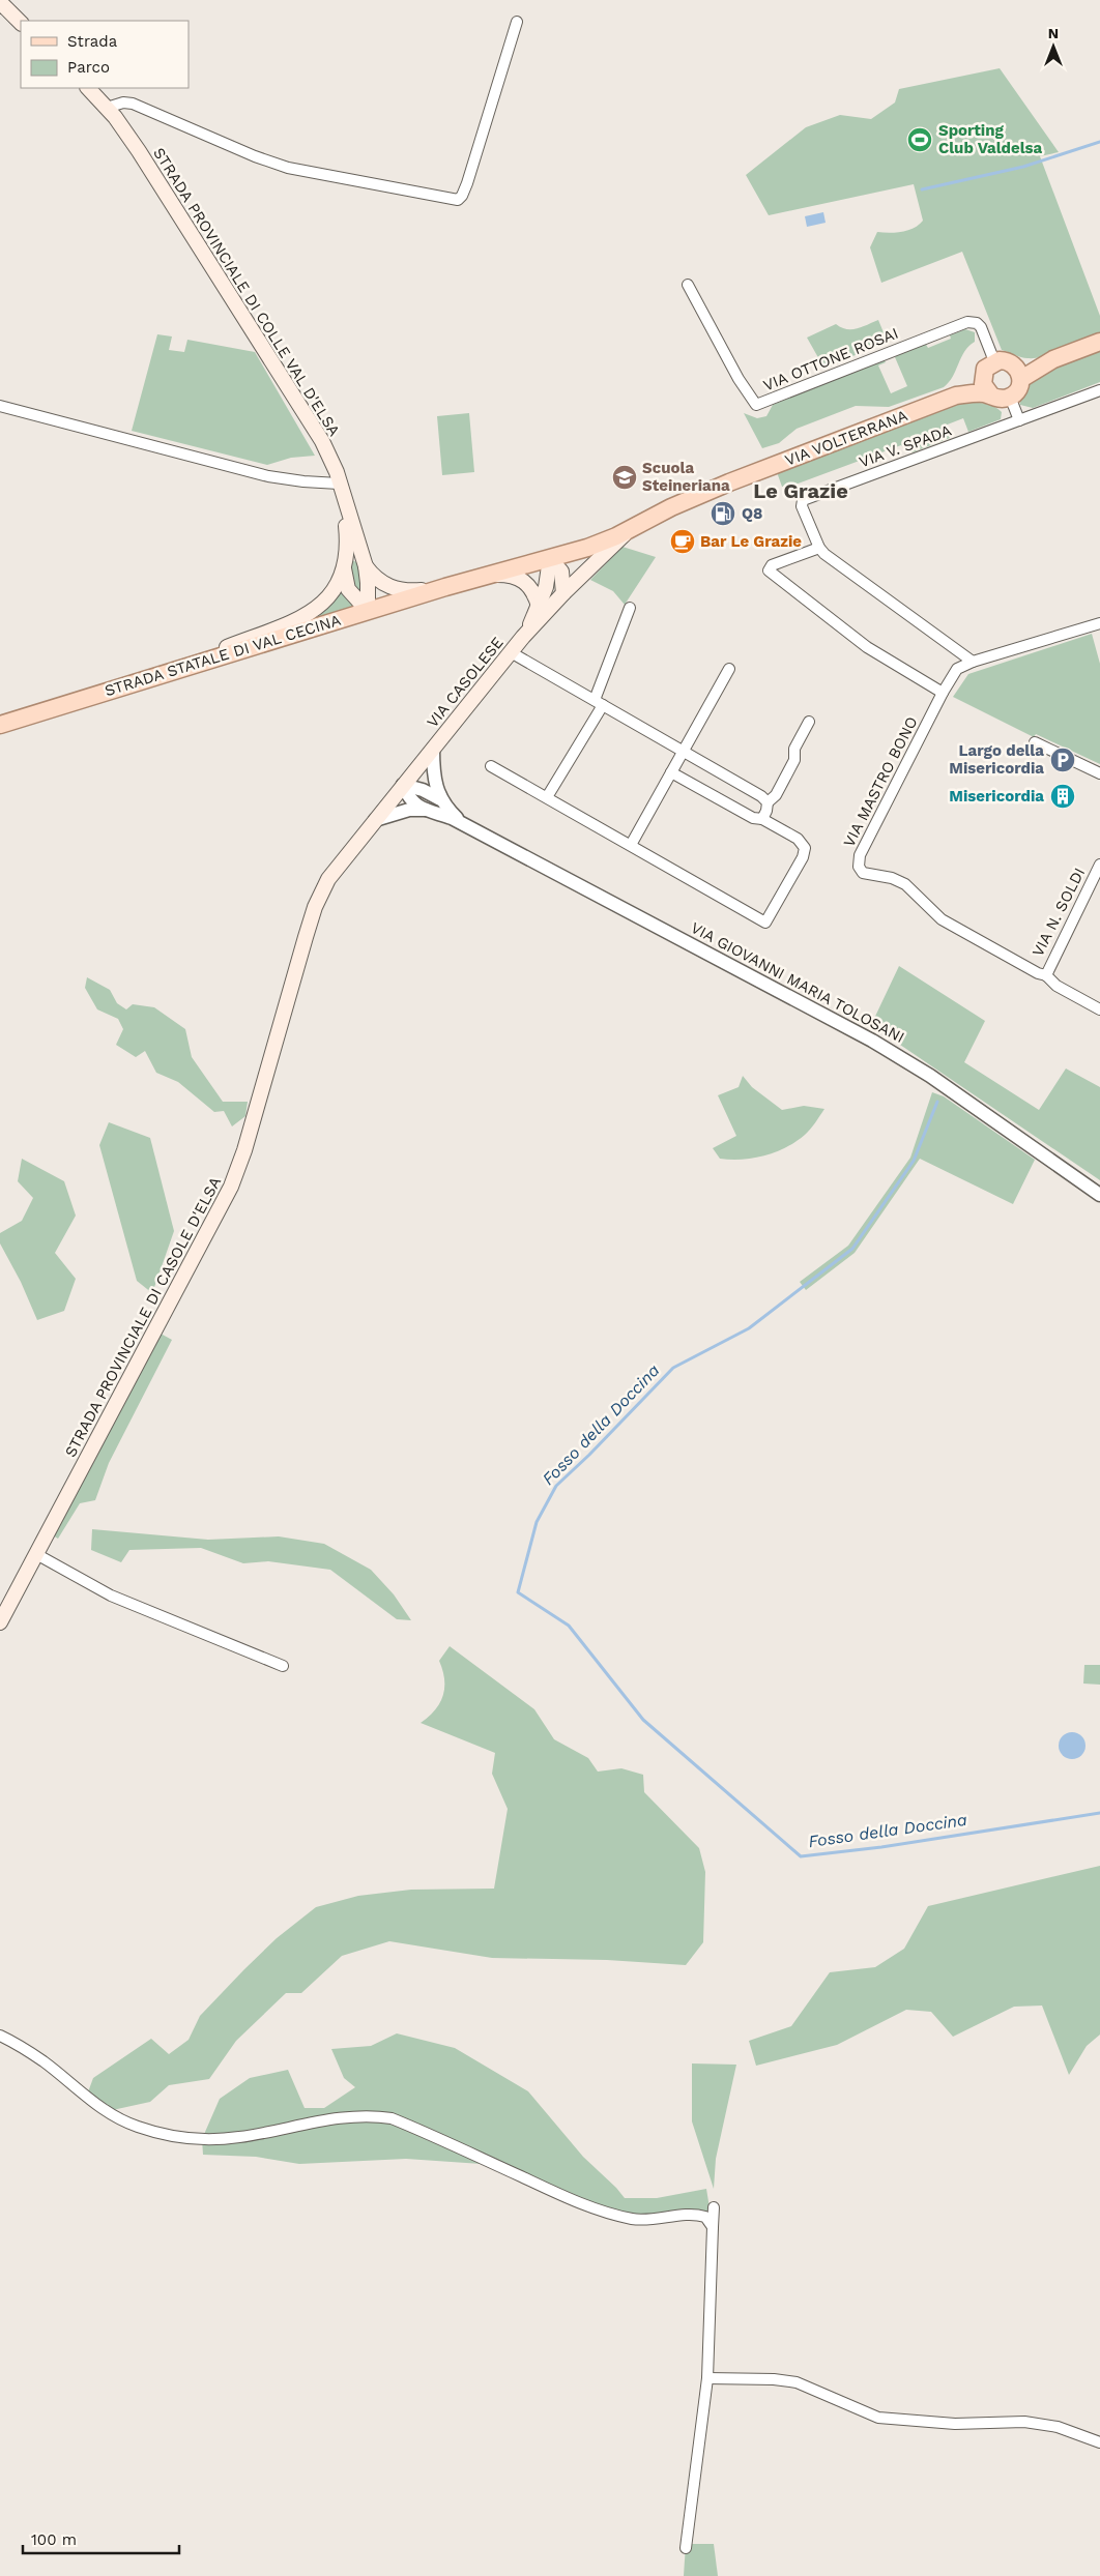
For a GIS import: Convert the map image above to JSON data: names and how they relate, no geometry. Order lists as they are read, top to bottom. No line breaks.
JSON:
{"streets":{"main road":["STRADA PROVINCIALE DI COLLE VAL D'ELSA","VIA VOLTERRANA","STRADA STATALE DI VAL CECINA","VIA CASOLESE","STRADA PROVINCIALE DI CASOLE D'ELSA"],"street":["VIA OTTONE ROSAI","VIA V. SPADA","VIA MASTRO BONO","VIA N. SOLDI","VIA GIOVANNI MARIA TOLOSANI"]},"crossings":[["STRADA PROVINCIALE DI COLLE VAL D'ELSA","STRADA STATALE DI VAL CECINA"],["VIA OTTONE ROSAI","VIA VOLTERRANA"],["VIA VOLTERRANA","STRADA STATALE DI VAL CECINA"],["VIA VOLTERRANA","VIA CASOLESE"],["VIA CASOLESE","VIA GIOVANNI MARIA TOLOSANI"],["VIA CASOLESE","STRADA PROVINCIALE DI CASOLE D'ELSA"],["VIA MASTRO BONO","VIA N. SOLDI"],["VIA GIOVANNI MARIA TOLOSANI","STRADA PROVINCIALE DI CASOLE D'ELSA"]],"districts":["Le Grazie"],"water":["Fosso della Doccina"],"places":{"sports":["Sporting Club Valdelsa"],"school or university":["Scuola Steineriana"],"fuel station":["Q8"],"cafe":["Bar Le Grazie"],"parking":["Largo della Misericordia"],"building":["Misericordia"]},"legend":["Strada","Parco"],"scale_bar":"100 m","north":"top"}
